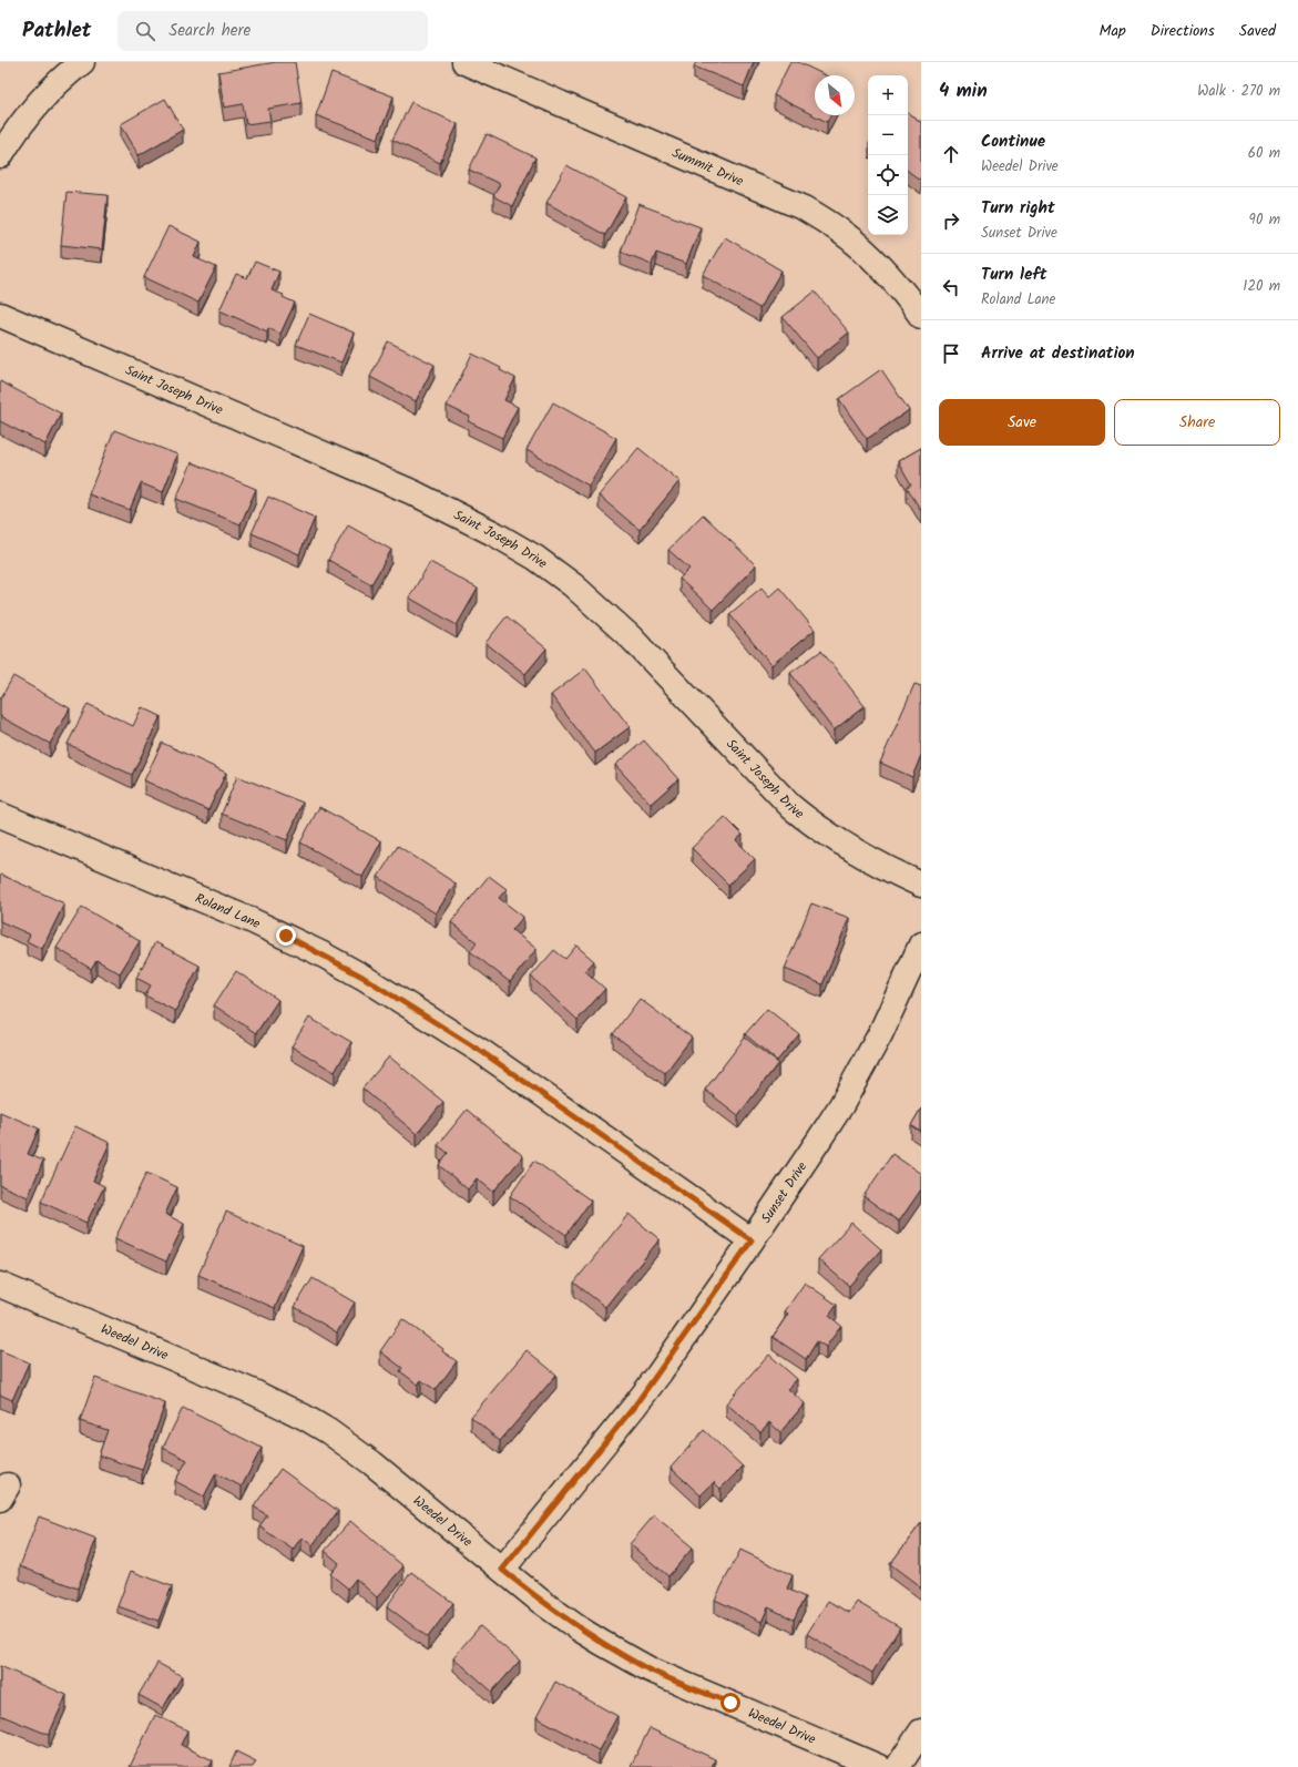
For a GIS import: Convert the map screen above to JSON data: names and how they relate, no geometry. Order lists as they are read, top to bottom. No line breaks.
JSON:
{"streets":{"street":["Summit Drive","Saint Joseph Drive","Roland Lane","Sunset Drive","Weedel Drive"]},"crossings":[["Roland Lane","Sunset Drive"],["Sunset Drive","Weedel Drive"]],"north":"bottom right","page":{"header":"Pathlet","search":"Search here","nav":["Map","Directions","Saved"],"heading":["4 min","Walk · 270 m"],"map_buttons":["+","−"],"list":[["Continue","Weedel Drive","60 m"],["Turn right","Sunset Drive","90 m"],["Turn left","Roland Lane","120 m"],"Arrive at destination"],"buttons":["Save","Share"]}}
